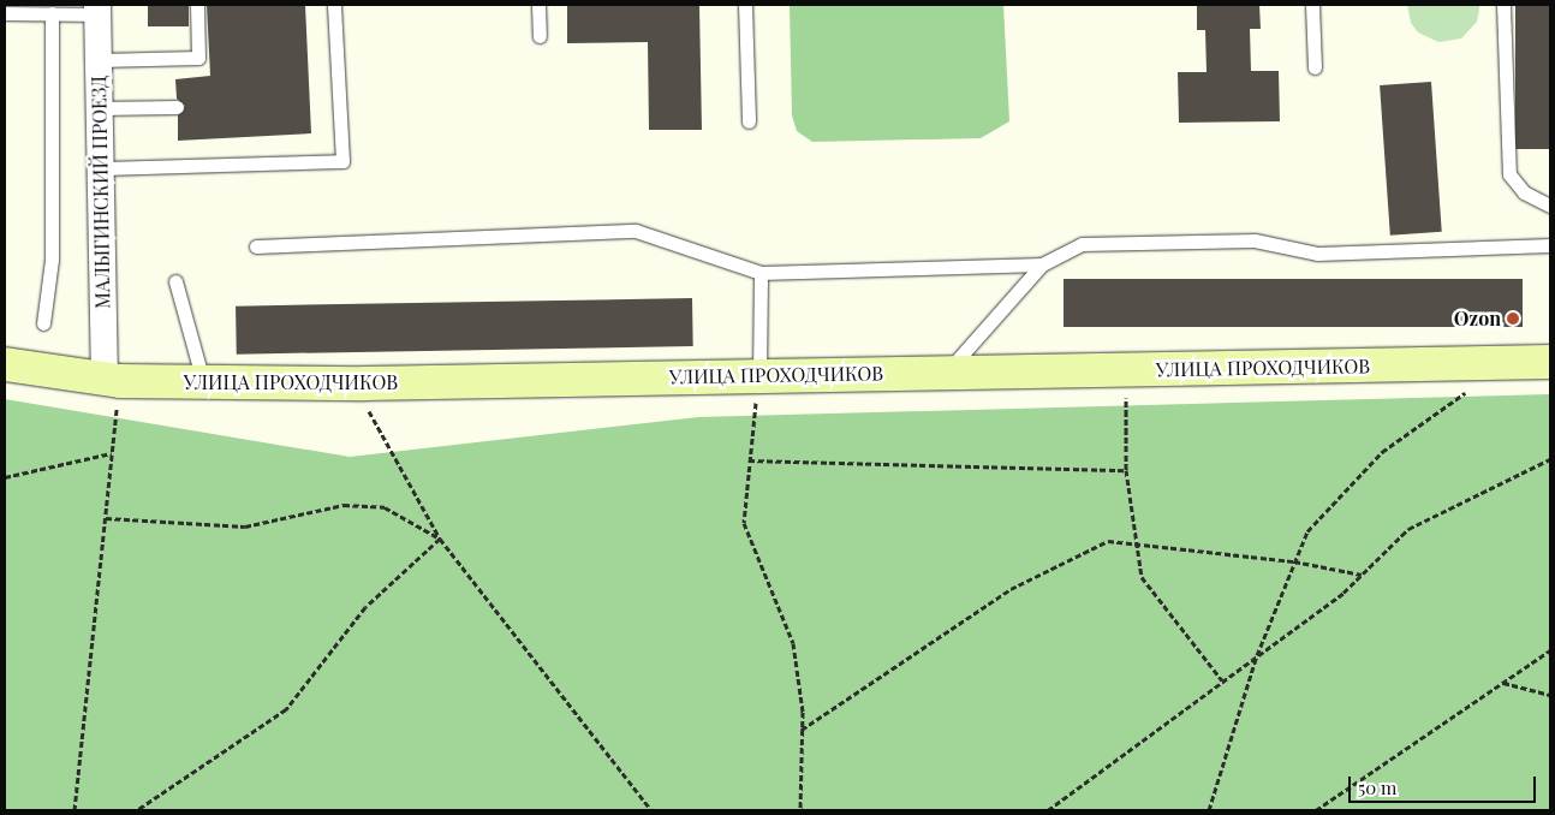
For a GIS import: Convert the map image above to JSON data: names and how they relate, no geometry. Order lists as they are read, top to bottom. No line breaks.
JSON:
{"streets":{"street":["МАЛЫГИНСКИЙ ПРОЕЗД","УЛИЦА ПРОХОДЧИКОВ"]},"crossings":[["МАЛЫГИНСКИЙ ПРОЕЗД","УЛИЦА ПРОХОДЧИКОВ"]],"places":["Ozon"],"scale_bar":"50 m"}
